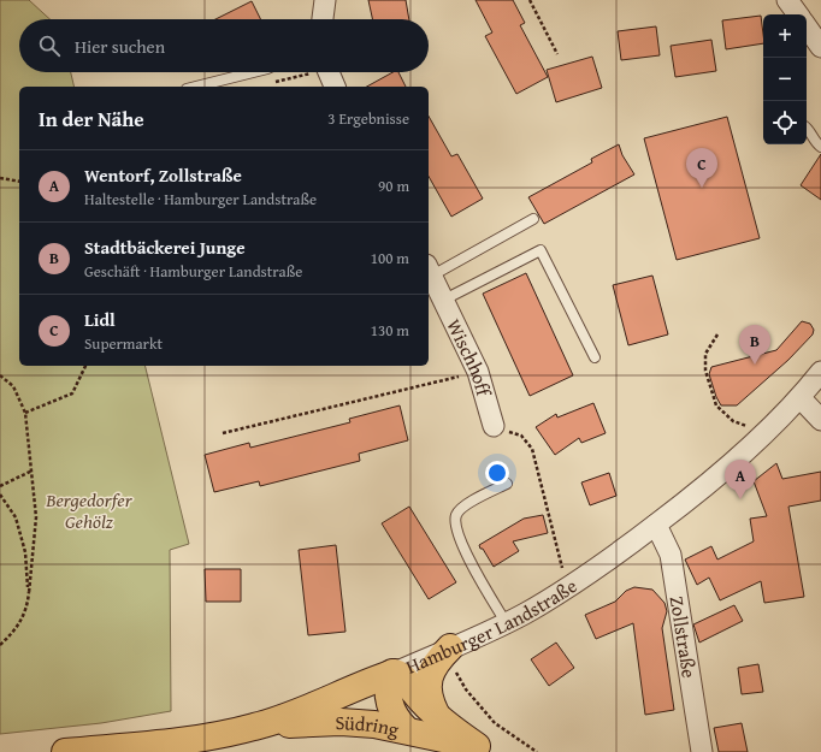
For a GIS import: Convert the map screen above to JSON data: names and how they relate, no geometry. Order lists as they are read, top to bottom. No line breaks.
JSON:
{"streets":{"main road":["Hamburger Landstraße","Südring"],"street":["Wischhoff","Zollstraße"]},"crossings":[["Hamburger Landstraße","Zollstraße"],["Hamburger Landstraße","Südring"]],"parks":["Bergedorfer Gehölz"],"page":{"map_buttons":["+","−"],"search":"Hier suchen","heading":["In der Nähe","3 Ergebnisse"],"pins":["C","B","A"],"list":[{"mark":"A","name":"Wentorf, Zollstraße","note":"Haltestelle · Hamburger Landstraße","value":"90 m"},{"mark":"B","name":"Stadtbäckerei Junge","note":"Geschäft · Hamburger Landstraße","value":"100 m"},{"mark":"C","name":"Lidl","note":"Supermarkt","value":"130 m"}]}}
